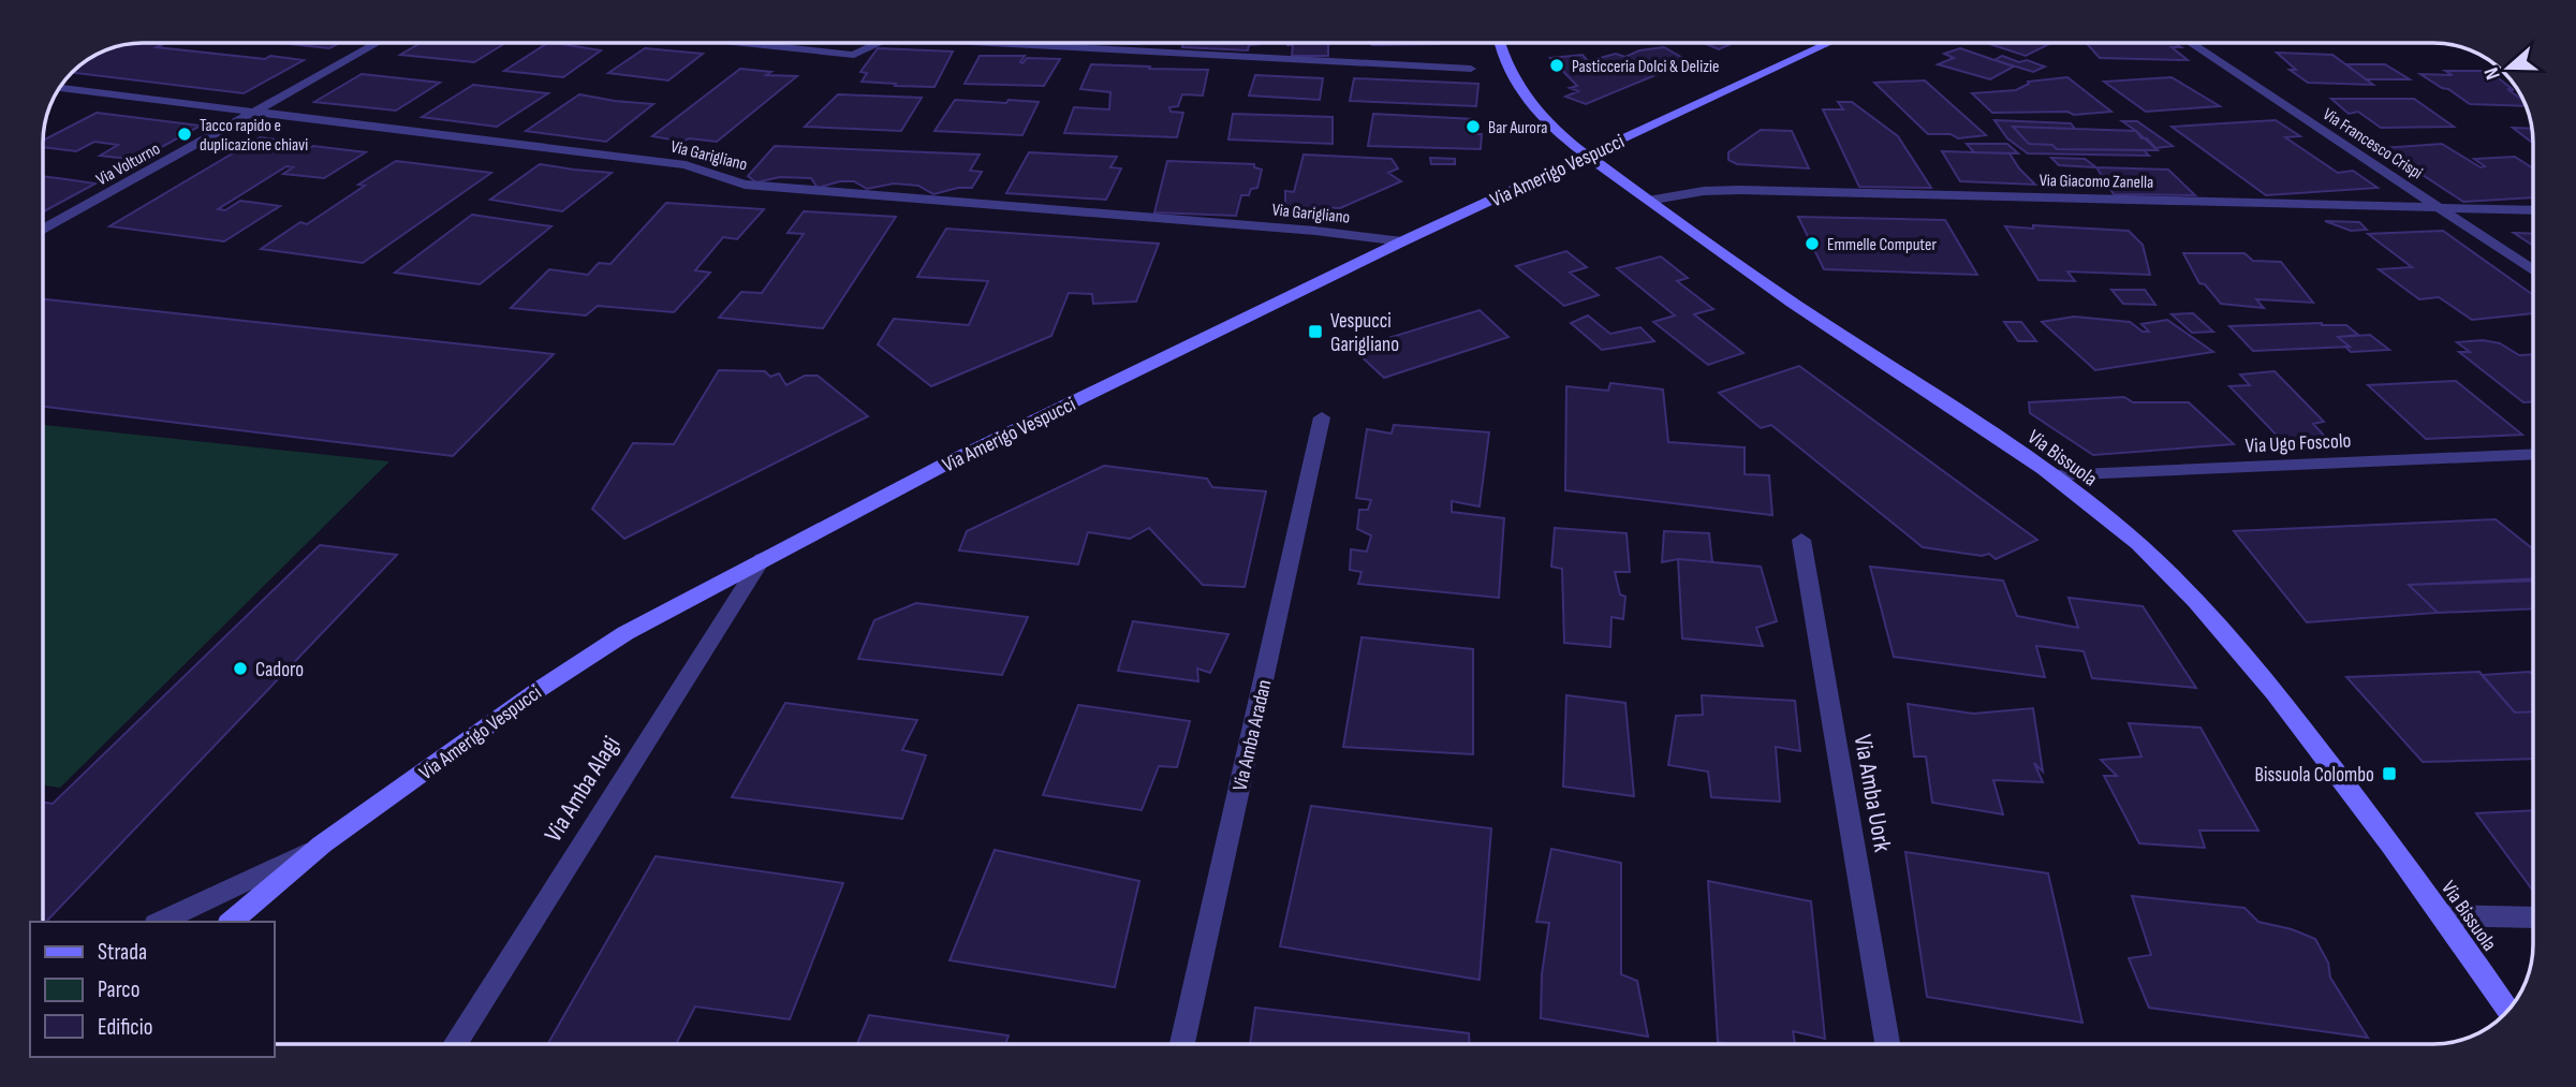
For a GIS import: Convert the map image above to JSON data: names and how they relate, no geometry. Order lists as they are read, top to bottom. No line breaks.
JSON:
{"streets":{"main road":["Via Amerigo Vespucci","Via Bissuola"],"street":["Via Francesco Crispi","Via Garigliano","Via Volturno","Via Giacomo Zanella","Via Ugo Foscolo","Via Amba Aradan","Via Amba Alagi","Via Amba Uork"]},"crossings":[["Via Francesco Crispi","Via Giacomo Zanella"],["Via Garigliano","Via Volturno"],["Via Garigliano","Via Amerigo Vespucci"],["Via Amerigo Vespucci","Via Bissuola"],["Via Amerigo Vespucci","Via Amba Alagi"],["Via Giacomo Zanella","Via Bissuola"],["Via Ugo Foscolo","Via Bissuola"]],"places":{"other":["Pasticceria Dolci & Delizie","Bar Aurora","Tacco rapido e duplicazione chiavi","Emmelle Computer","Cadoro"],"transit":["Vespucci Garigliano","Bissuola Colombo"]},"legend":["Strada","Parco","Edificio"],"north":"left"}
